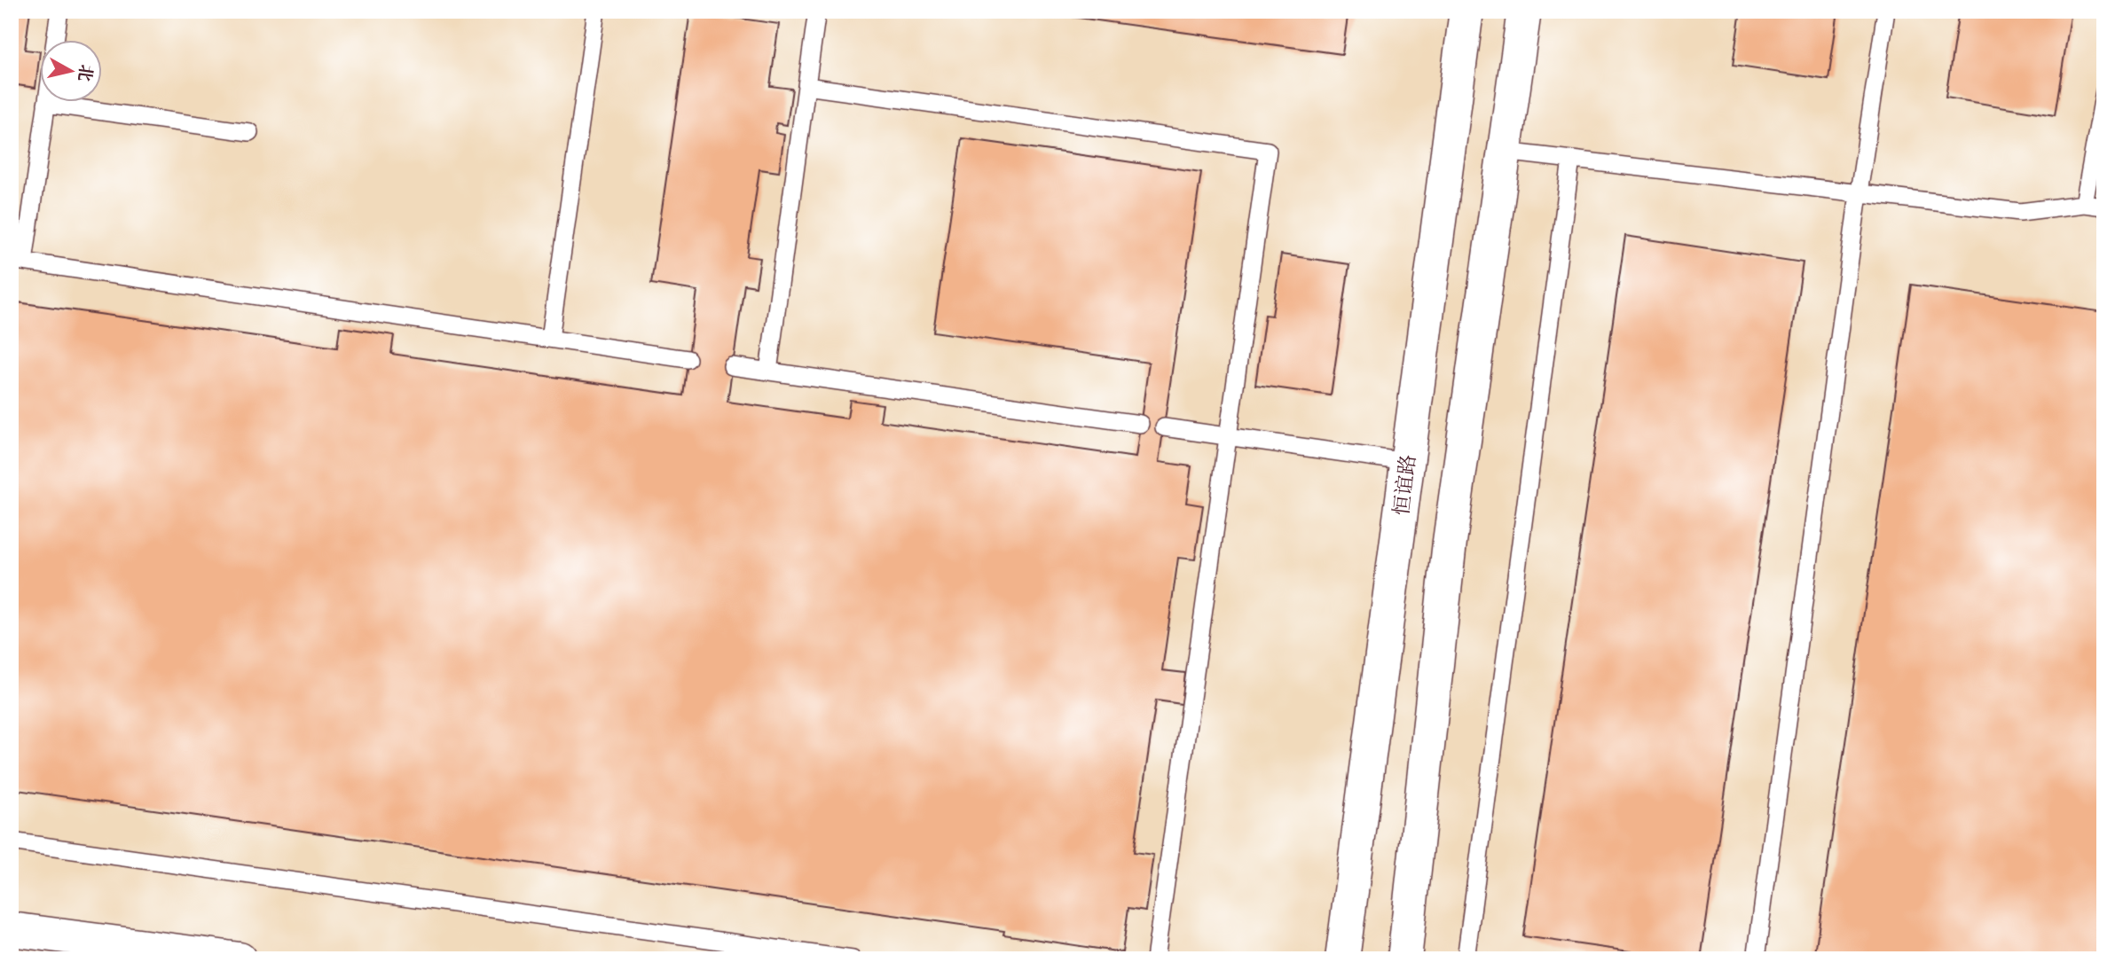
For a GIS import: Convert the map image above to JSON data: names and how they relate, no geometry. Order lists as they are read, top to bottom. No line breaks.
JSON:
{"streets":{"main road":["恒谊路"]},"north":"right"}
